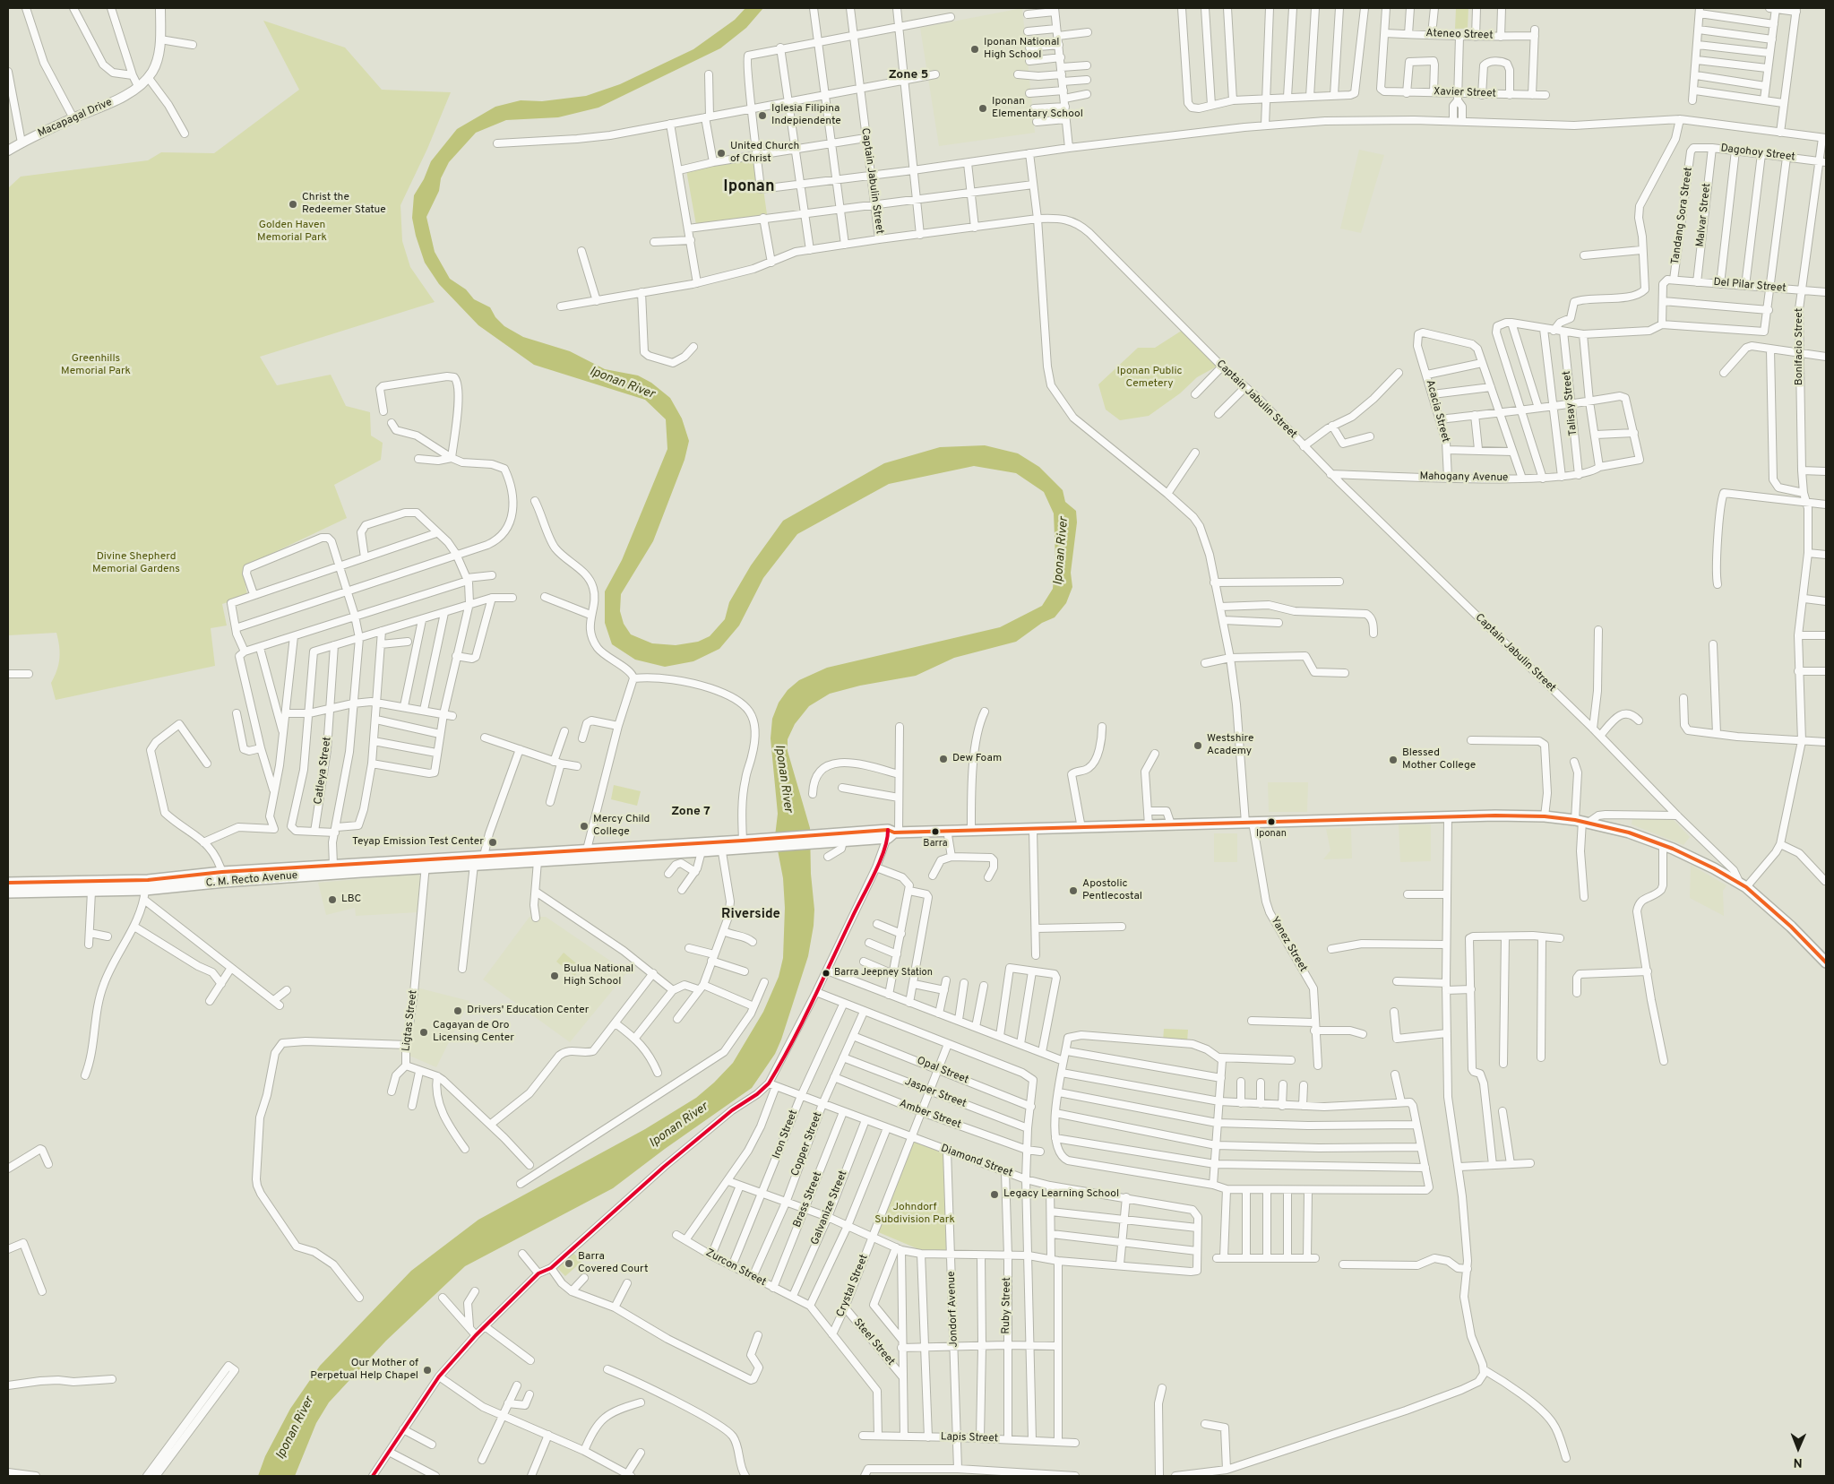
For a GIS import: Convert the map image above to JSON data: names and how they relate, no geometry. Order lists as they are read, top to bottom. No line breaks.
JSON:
{"streets":{"highway":["C. M. Recto Avenue"],"main road":["Macapagal Drive"],"street":["Ateneo Street","Xavier Street","Dagohoy Street","Captain Jabulin Street","Malvar Street","Tandang Sora Street","Del Pilar Street","Bonifacio Street","Talisay Street","Acacia Street","Mahogany Avenue","Catleya Street","Yanez Street","Ligtas Street","Opal Street","Jasper Street","Amber Street","Iron Street","Copper Street","Diamond Street","Brass Street","Galvanize Street","Zurcon Street","Crystal Street","Ruby Street","Jondorf Avenue","Steel Street","Lapis Street"]},"crossings":[["Ateneo Street","Xavier Street"],["Dagohoy Street","Malvar Street"],["Dagohoy Street","Tandang Sora Street"],["Dagohoy Street","Bonifacio Street"],["Captain Jabulin Street","Mahogany Avenue"],["Captain Jabulin Street","Yanez Street"],["Malvar Street","Del Pilar Street"],["Tandang Sora Street","Del Pilar Street"],["Del Pilar Street","Bonifacio Street"],["Talisay Street","Mahogany Avenue"],["Acacia Street","Mahogany Avenue"],["C. M. Recto Avenue","Ligtas Street"],["Opal Street","Copper Street"],["Opal Street","Crystal Street"],["Jasper Street","Copper Street"],["Jasper Street","Crystal Street"],["Amber Street","Copper Street"],["Amber Street","Crystal Street"],["Iron Street","Diamond Street"],["Iron Street","Zurcon Street"],["Copper Street","Diamond Street"],["Copper Street","Zurcon Street"],["Diamond Street","Brass Street"],["Diamond Street","Galvanize Street"],["Diamond Street","Crystal Street"],["Diamond Street","Ruby Street"],["Diamond Street","Jondorf Avenue"],["Brass Street","Zurcon Street"],["Galvanize Street","Zurcon Street"],["Zurcon Street","Crystal Street"],["Zurcon Street","Lapis Street"],["Crystal Street","Steel Street"],["Ruby Street","Lapis Street"],["Jondorf Avenue","Lapis Street"]],"districts":["Zone 5","Iponan","Zone 7","Riverside"],"water":["Iponan River"],"parks":["Golden Haven Memorial Park","Greenhills Memorial Park","Iponan Public Cemetery","Divine Shepherd Memorial Gardens","Johndorf Subdivision Park"],"places":["Iponan National High School","Iponan Elementary School","Iglesia Filipina Indepiendente","United Church of Christ","Christ the Redeemer Statue","Westshire Academy","Dew Foam","Blessed Mother College","Iponan","Mercy Child College","Barra","Teyap Emission Test Center","Apostolic Pentlecostal","LBC","Barra Jeepney Station","Bulua National High School","Drivers' Education Center","Cagayan de Oro Licensing Center","Legacy Learning School","Barra Covered Court","Our Mother of Perpetual Help Chapel"],"north":"bottom"}
